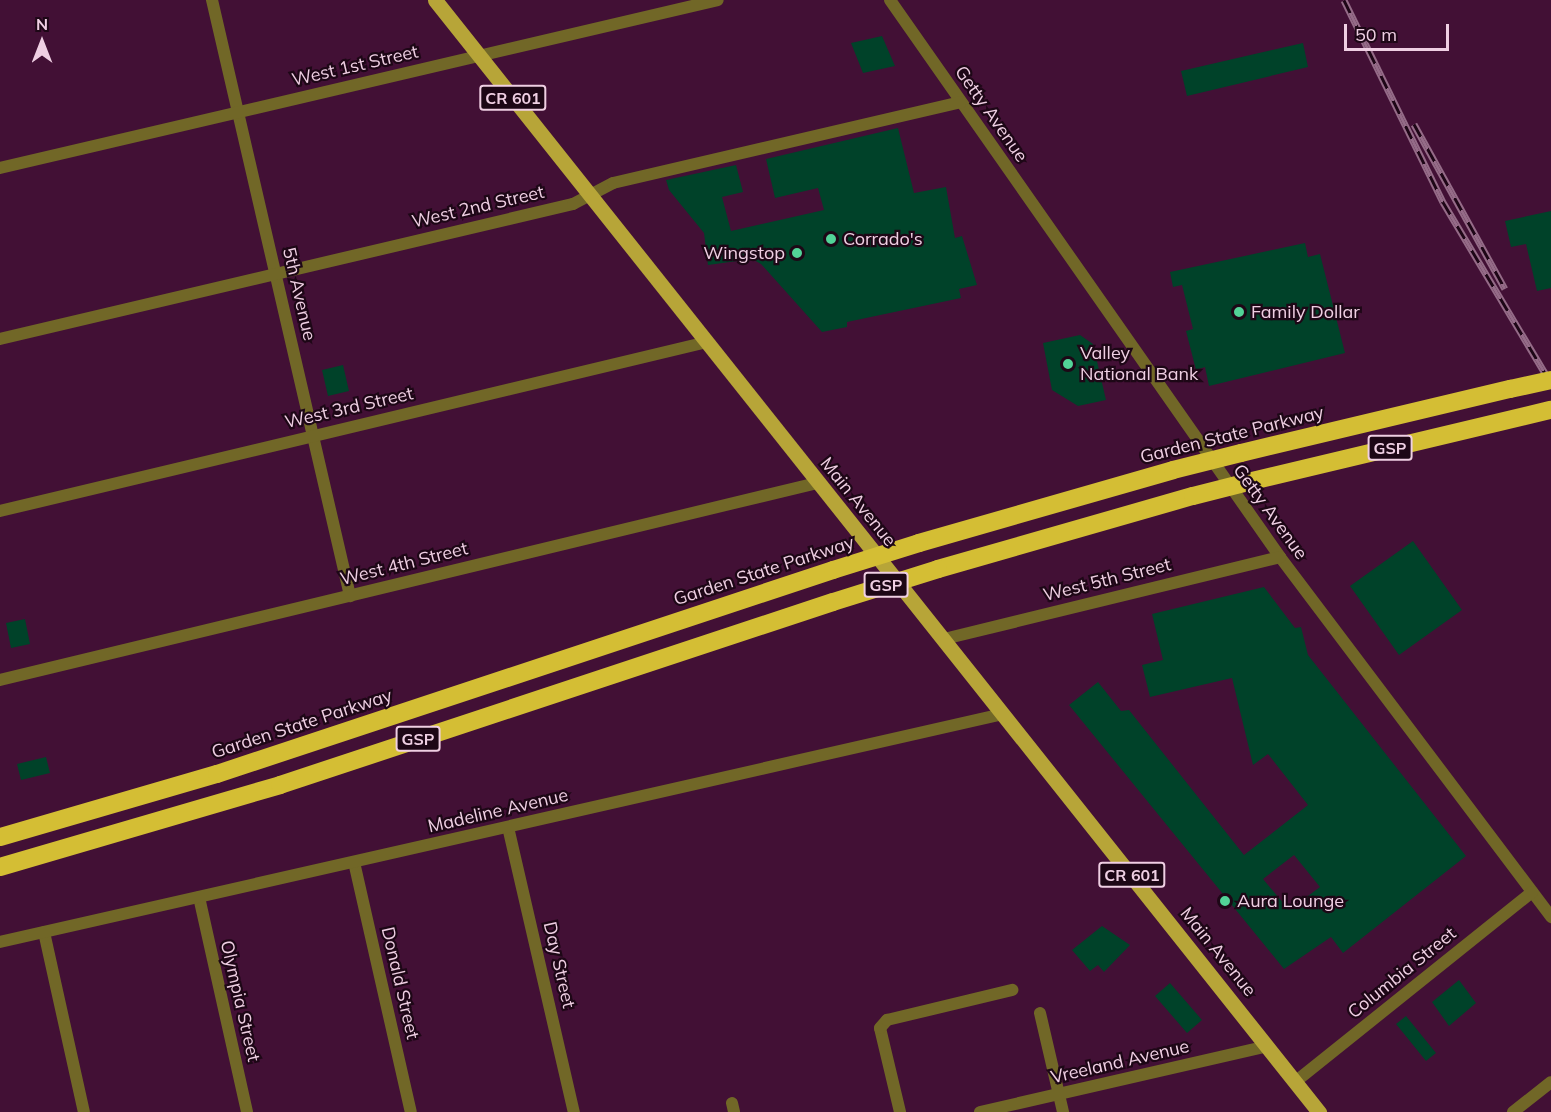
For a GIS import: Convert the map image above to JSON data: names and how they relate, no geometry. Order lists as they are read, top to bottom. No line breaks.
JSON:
{"streets":{"highway":["Garden State Parkway","GSP"],"main road":["CR 601","Main Avenue"],"street":["West 1st Street","Getty Avenue","West 2nd Street","5th Avenue","West 3rd Street","West 4th Street","West 5th Street","Madeline Avenue","Day Street","Columbia Street","Donald Street","Olympia Street","Vreeland Avenue"]},"crossings":[["West 1st Street","5th Avenue"],["West 1st Street","Main Avenue"],["Getty Avenue","West 2nd Street"],["Getty Avenue","West 5th Street"],["Getty Avenue","Columbia Street"],["West 2nd Street","5th Avenue"],["West 2nd Street","Main Avenue"],["5th Avenue","West 3rd Street"],["5th Avenue","West 4th Street"],["West 3rd Street","Main Avenue"],["Main Avenue","West 4th Street"],["Main Avenue","West 5th Street"],["Main Avenue","Madeline Avenue"],["Main Avenue","Columbia Street"],["Main Avenue","Vreeland Avenue"],["Madeline Avenue","Day Street"],["Madeline Avenue","Donald Street"],["Madeline Avenue","Olympia Street"]],"places":["Corrado's","Wingstop","Family Dollar","Valley National Bank","Aura Lounge"],"scale_bar":"50 m","north":"top"}
